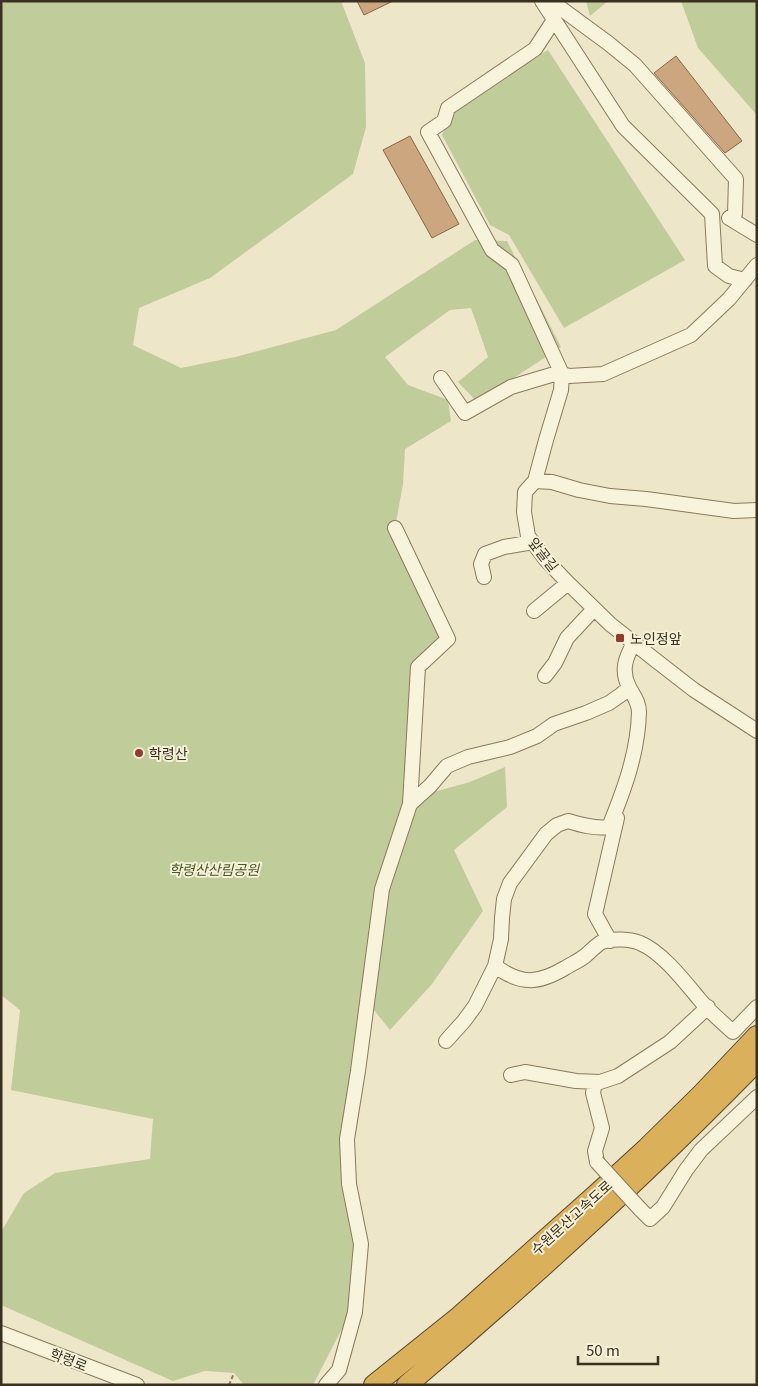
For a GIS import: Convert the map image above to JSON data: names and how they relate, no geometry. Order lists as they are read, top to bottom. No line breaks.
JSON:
{"streets":{"highway":["수원문산고속도로"],"street":["앞골길","학령로"]},"parks":["학령산산림공원"],"places":{"transit":["노인정앞"],"other":["학령산"]},"scale_bar":"50 m"}
